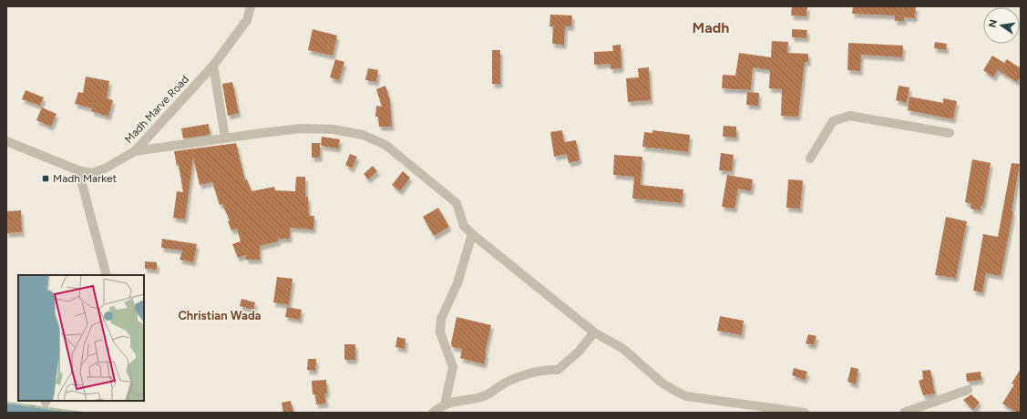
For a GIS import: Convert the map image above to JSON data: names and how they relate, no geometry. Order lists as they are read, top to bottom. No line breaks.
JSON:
{"streets":{"street":["Madh Marve Road"]},"districts":["Madh","Christian Wada"],"places":{"transit":["Madh Market"]},"north":"left"}
